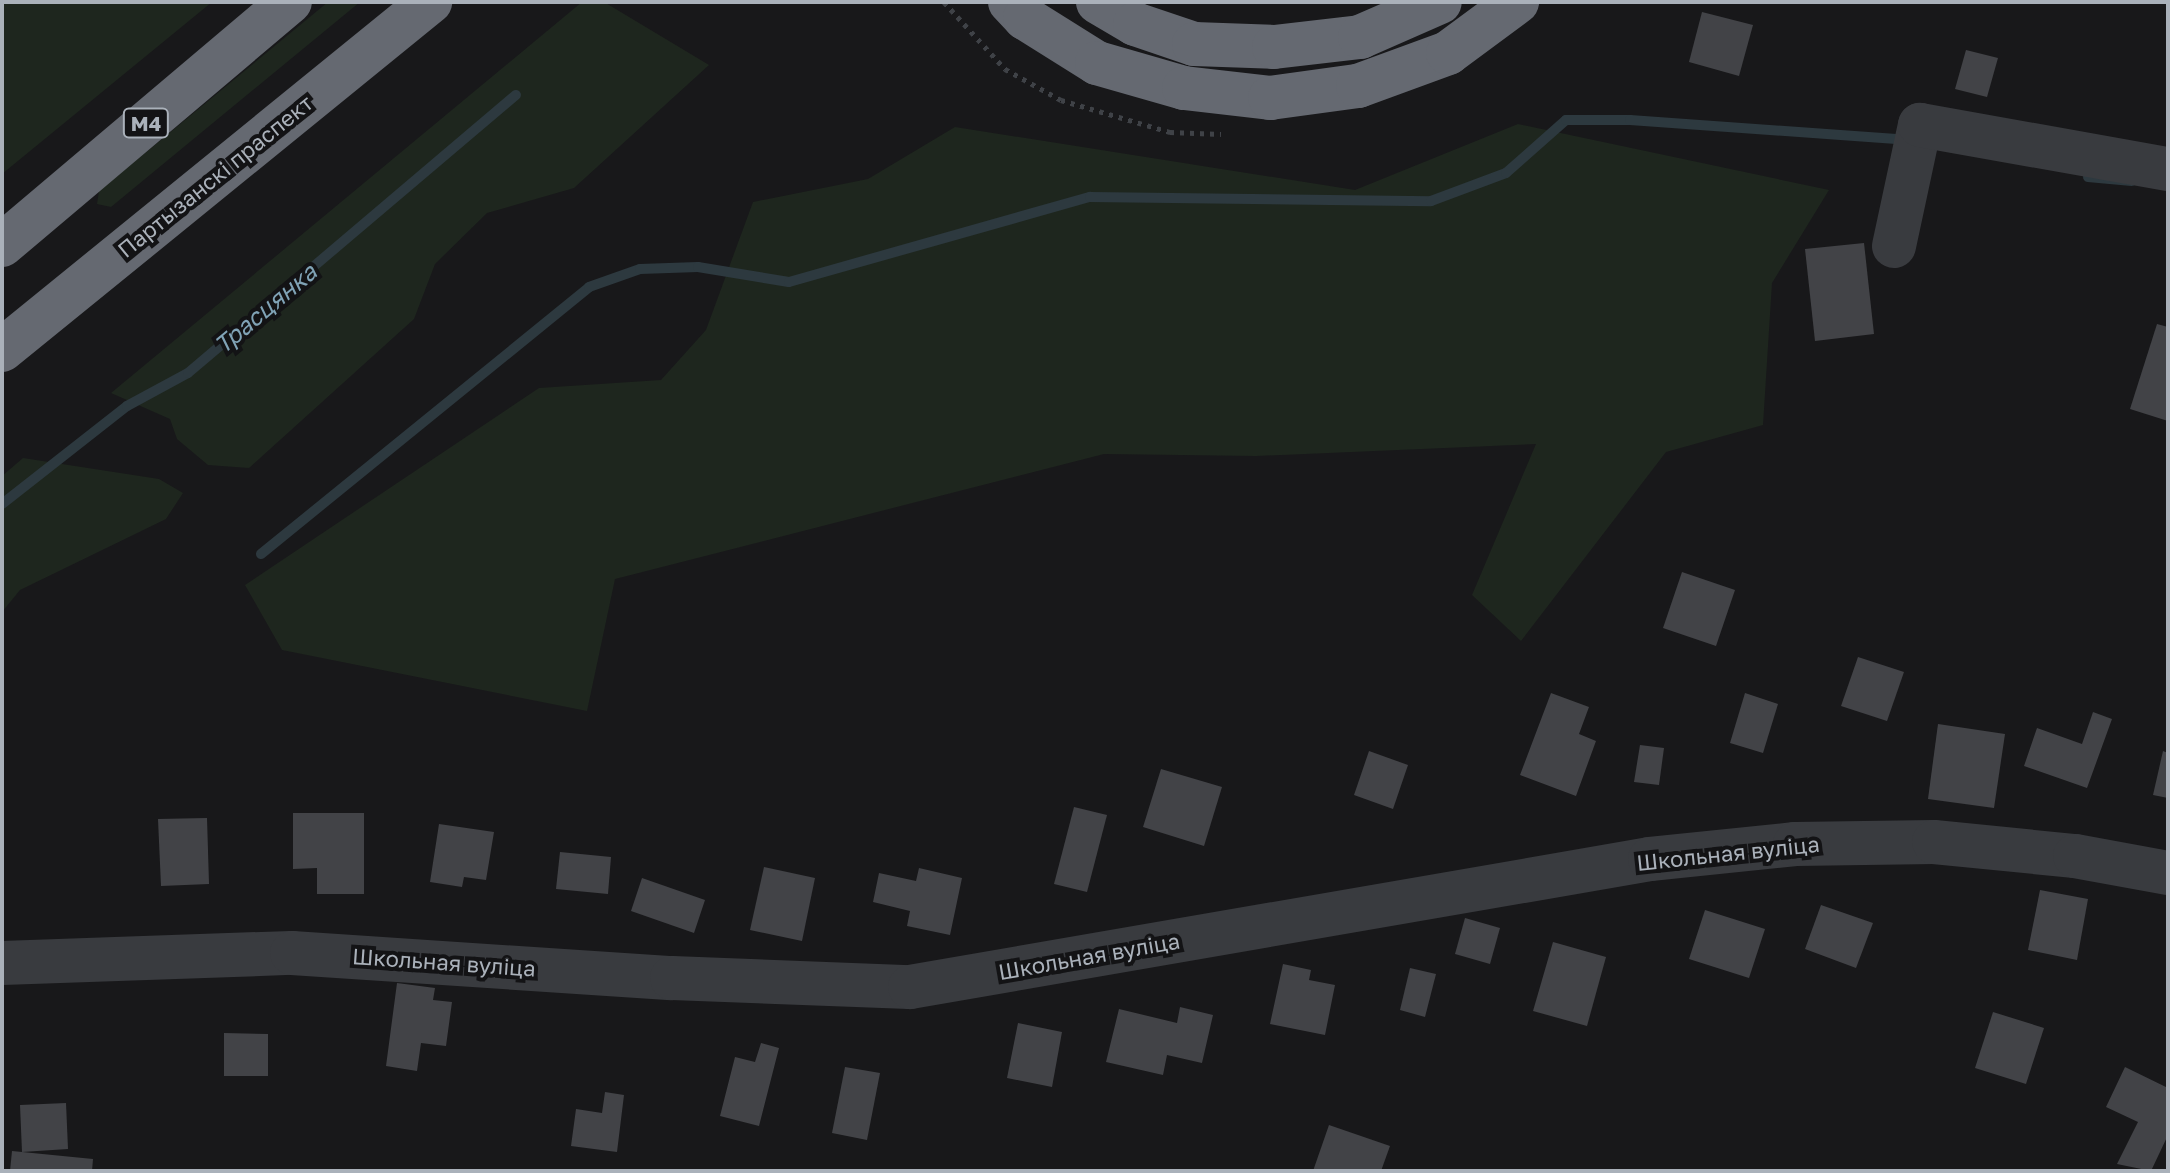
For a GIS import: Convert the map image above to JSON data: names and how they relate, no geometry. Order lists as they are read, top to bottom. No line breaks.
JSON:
{"streets":{"highway":["М4","Партызанскі праспект"],"street":["Школьная вуліца"]},"water":["Трасцянка"]}
